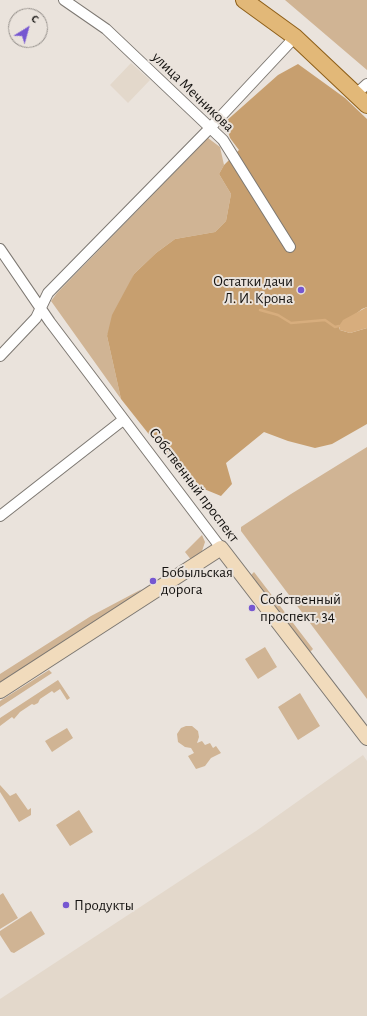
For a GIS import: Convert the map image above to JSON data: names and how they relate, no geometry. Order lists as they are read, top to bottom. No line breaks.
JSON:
{"streets":{"street":["улица Мечникова","Собственный проспект"]},"places":["Остатки дачи Л. И. Крона","Бобыльская дорога","Собственный проспект, 34","Продукты"],"north":"top right"}
